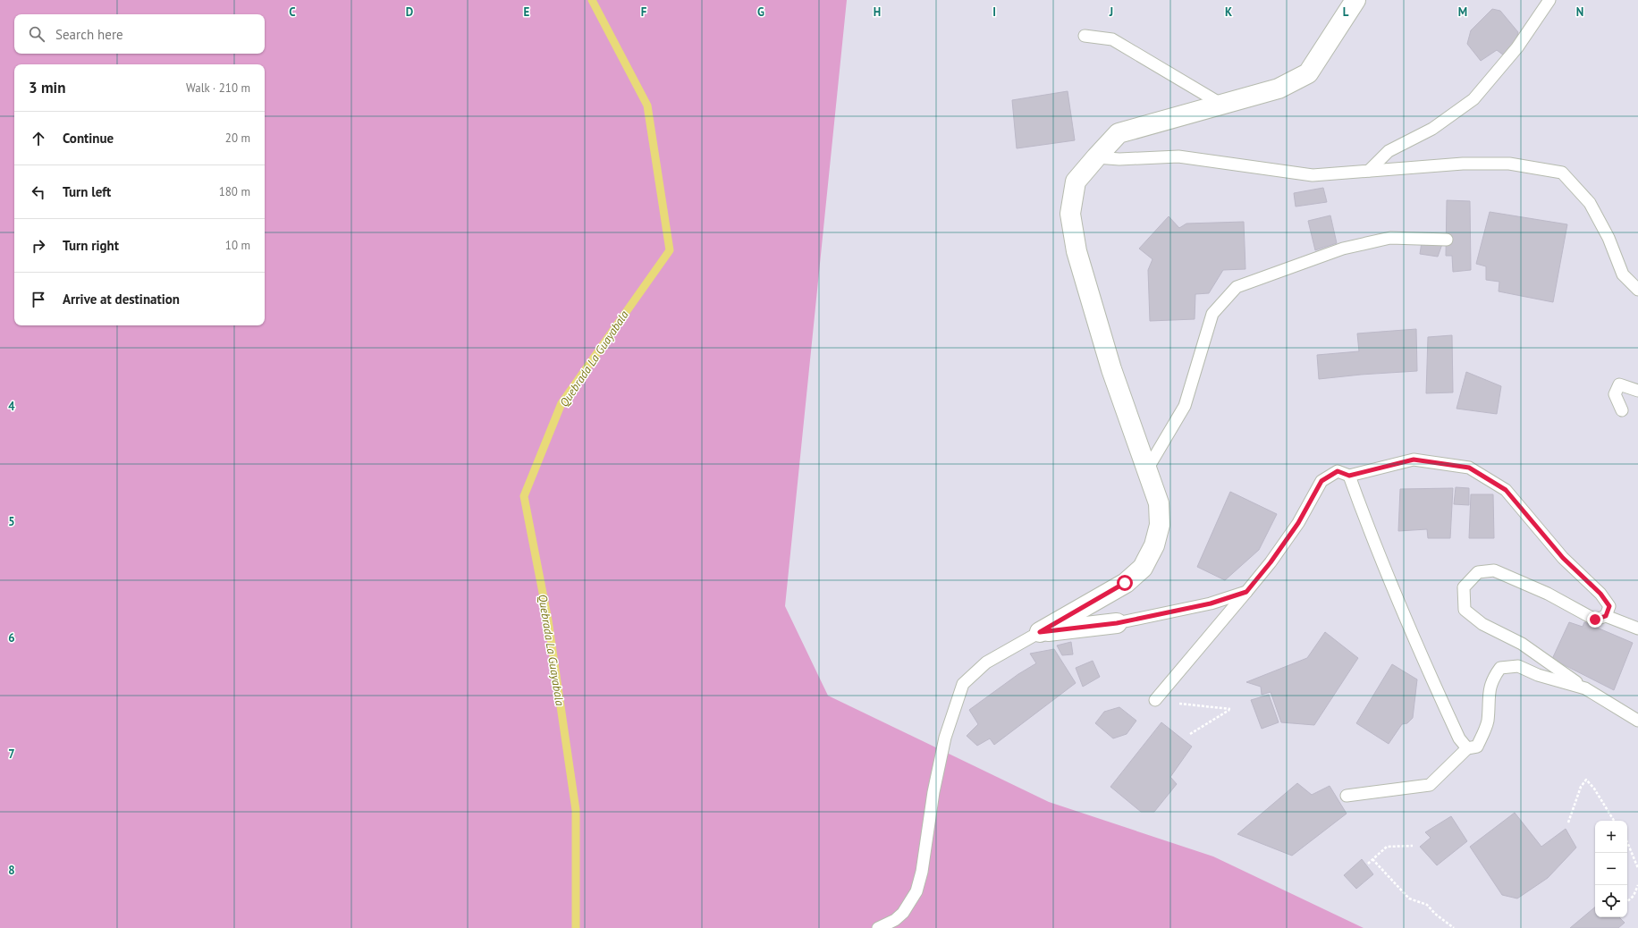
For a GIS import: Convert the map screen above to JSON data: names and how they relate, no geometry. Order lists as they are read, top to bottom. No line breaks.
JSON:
{"water":["Quebrada La Guayabala"],"page":{"search":"Search here","heading":["3 min","Walk · 210 m"],"list":[["Continue","20 m"],["Turn left","180 m"],["Turn right","10 m"],"Arrive at destination"],"map_buttons":["+","−"]},"grid":{"columns":["C","D","E","F","G","H","I","J","K","L","M","N"],"rows":["4","5","6","7","8"]}}
